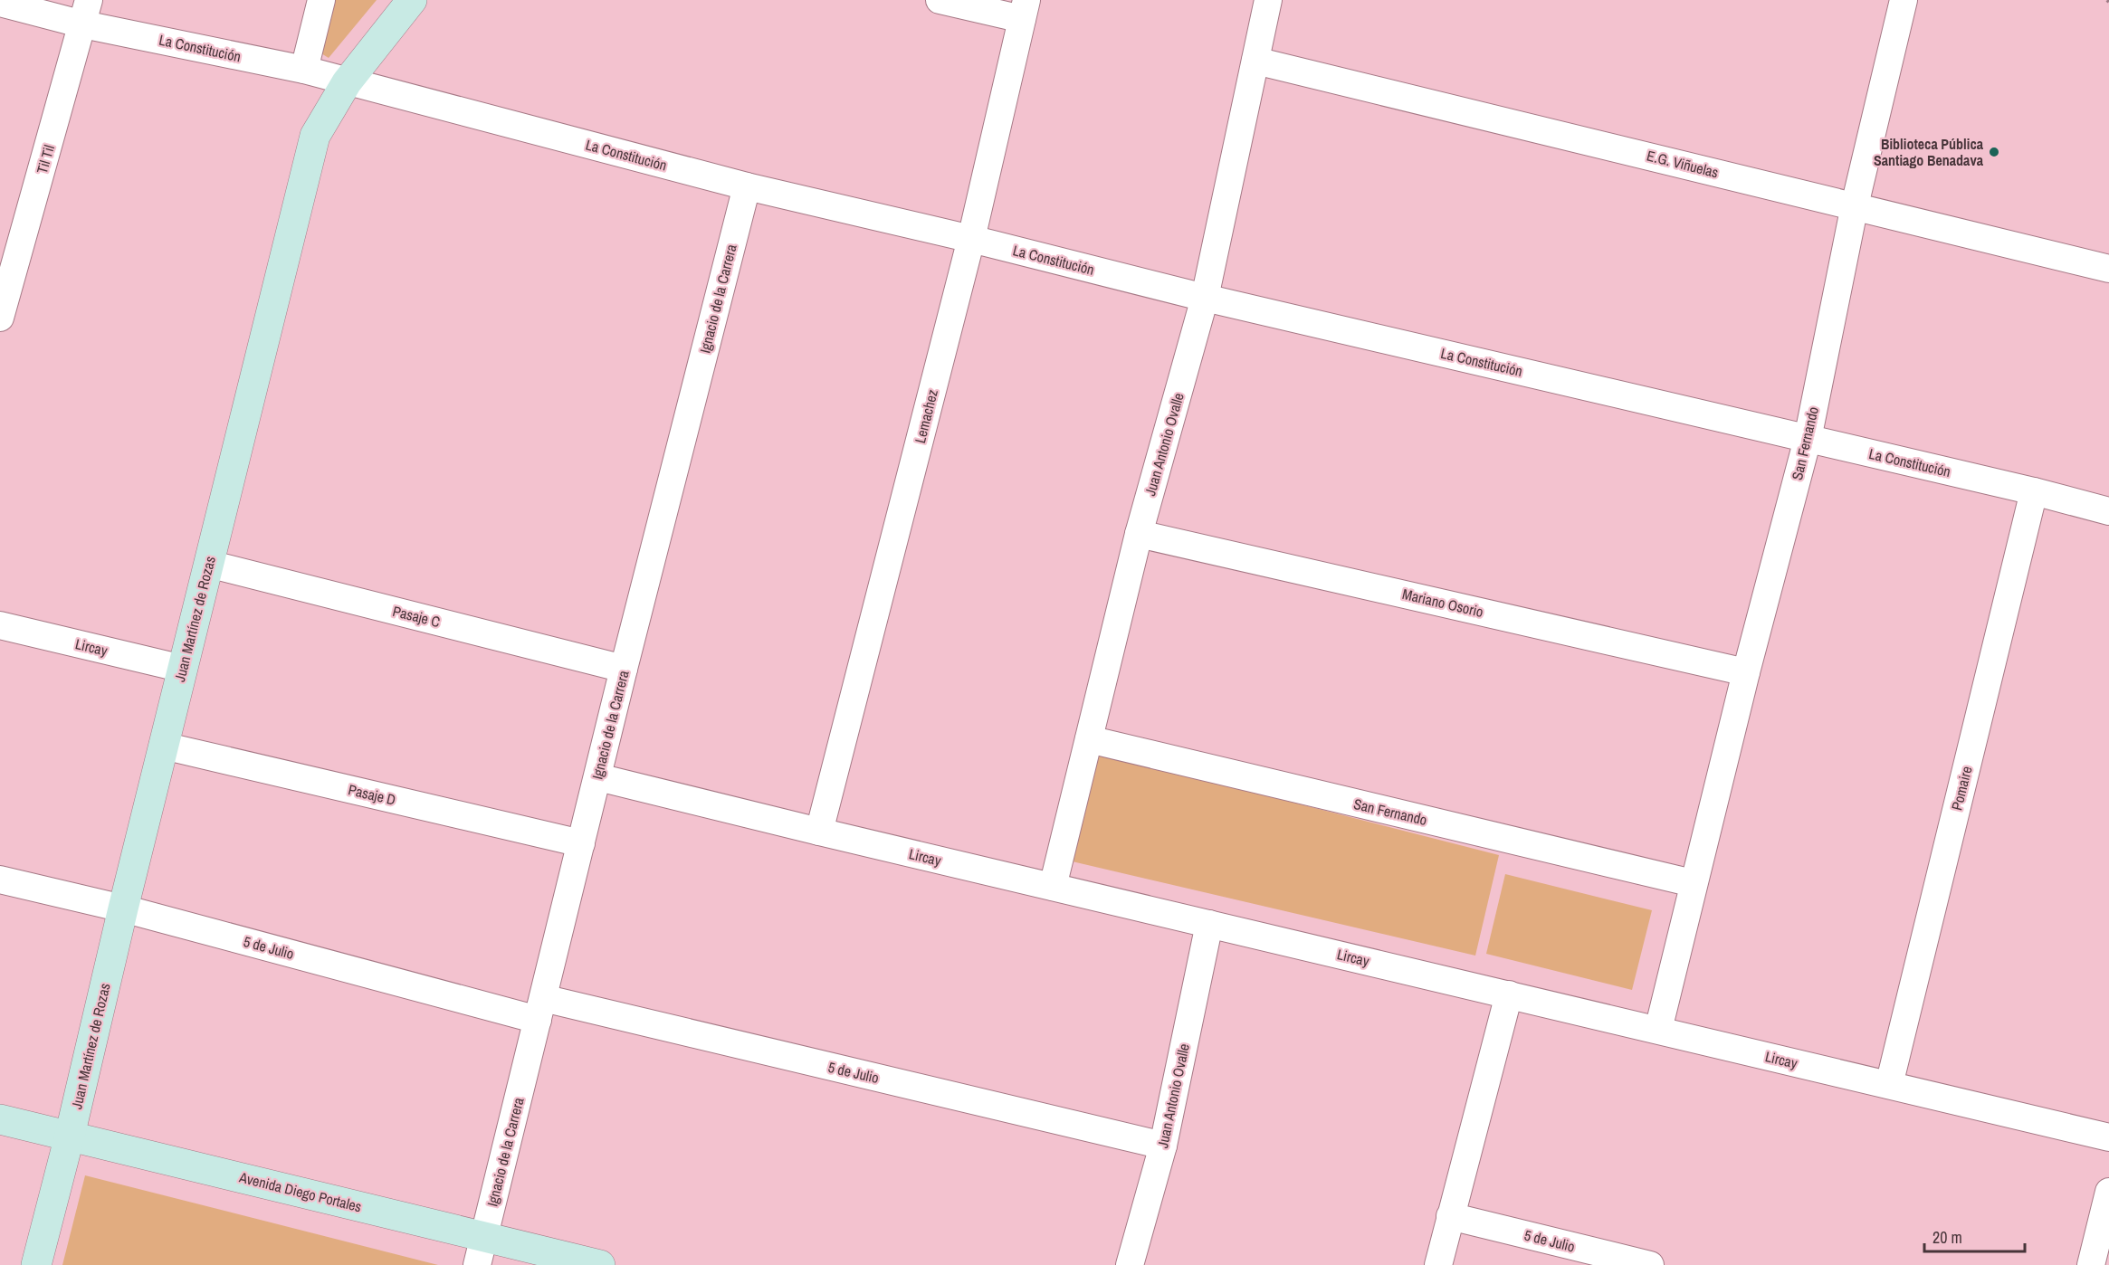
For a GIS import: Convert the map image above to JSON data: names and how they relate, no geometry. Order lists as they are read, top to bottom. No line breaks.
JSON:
{"streets":{"street":["La Constitución","Til Til","E.G. Viñuelas","Ignacio de la Carrera","Lemachez","San Fernando","Juan Antonio Ovalle","Mariano Osorio","Pasaje C","Juan Martínez de Rozas","Lircay","Pomaire","Pasaje D","5 de Julio","Avenida Diego Portales"]},"crossings":[["La Constitución","Til Til"],["La Constitución","Ignacio de la Carrera"],["La Constitución","Lemachez"],["La Constitución","San Fernando"],["La Constitución","Juan Antonio Ovalle"],["La Constitución","Juan Martínez de Rozas"],["La Constitución","Pomaire"],["E.G. Viñuelas","San Fernando"],["E.G. Viñuelas","Juan Antonio Ovalle"],["Ignacio de la Carrera","Pasaje C"],["Ignacio de la Carrera","Lircay"],["Ignacio de la Carrera","Pasaje D"],["Ignacio de la Carrera","5 de Julio"],["Ignacio de la Carrera","Avenida Diego Portales"],["Lemachez","Lircay"],["San Fernando","Juan Antonio Ovalle"],["San Fernando","Mariano Osorio"],["San Fernando","Lircay"],["Juan Antonio Ovalle","Mariano Osorio"],["Juan Antonio Ovalle","Lircay"],["Juan Antonio Ovalle","5 de Julio"],["Pasaje C","Juan Martínez de Rozas"],["Juan Martínez de Rozas","Lircay"],["Juan Martínez de Rozas","Pasaje D"],["Juan Martínez de Rozas","5 de Julio"],["Juan Martínez de Rozas","Avenida Diego Portales"],["Lircay","Pomaire"]],"places":["Biblioteca Pública Santiago Benadava"],"scale_bar":"20 m"}
